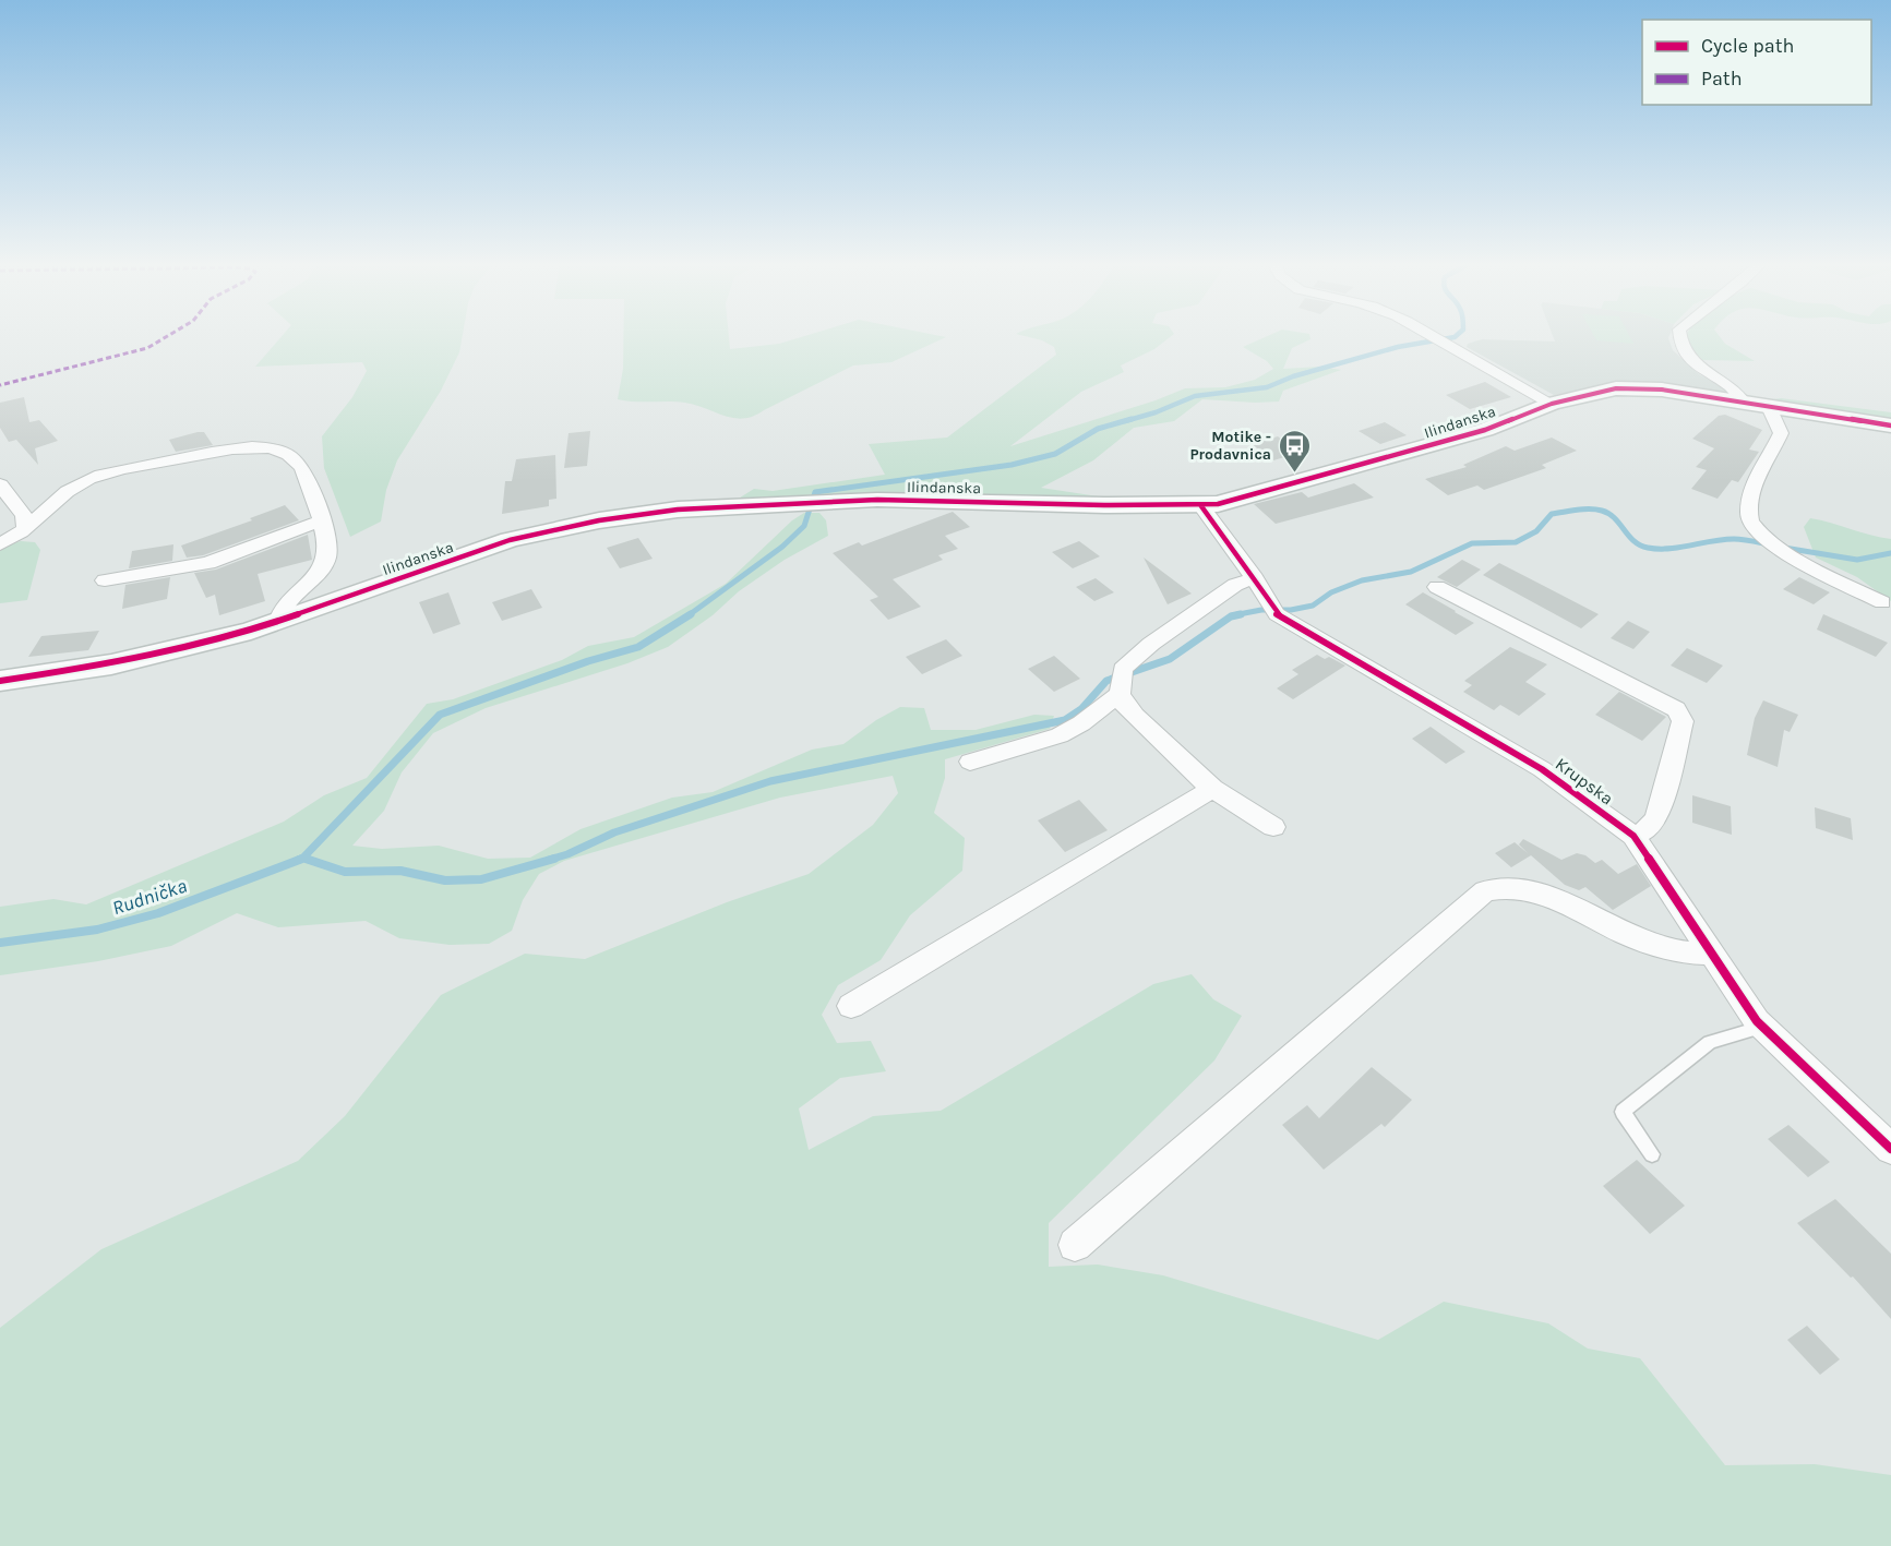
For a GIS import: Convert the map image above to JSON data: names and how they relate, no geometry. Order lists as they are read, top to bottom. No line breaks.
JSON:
{"streets":{"street":["Ilindanska","Krupska"]},"crossings":[["Ilindanska","Krupska"]],"water":["Rudnička"],"places":{"bus stop":["Motike - Prodavnica"]},"legend":["Cycle path","Path"]}
